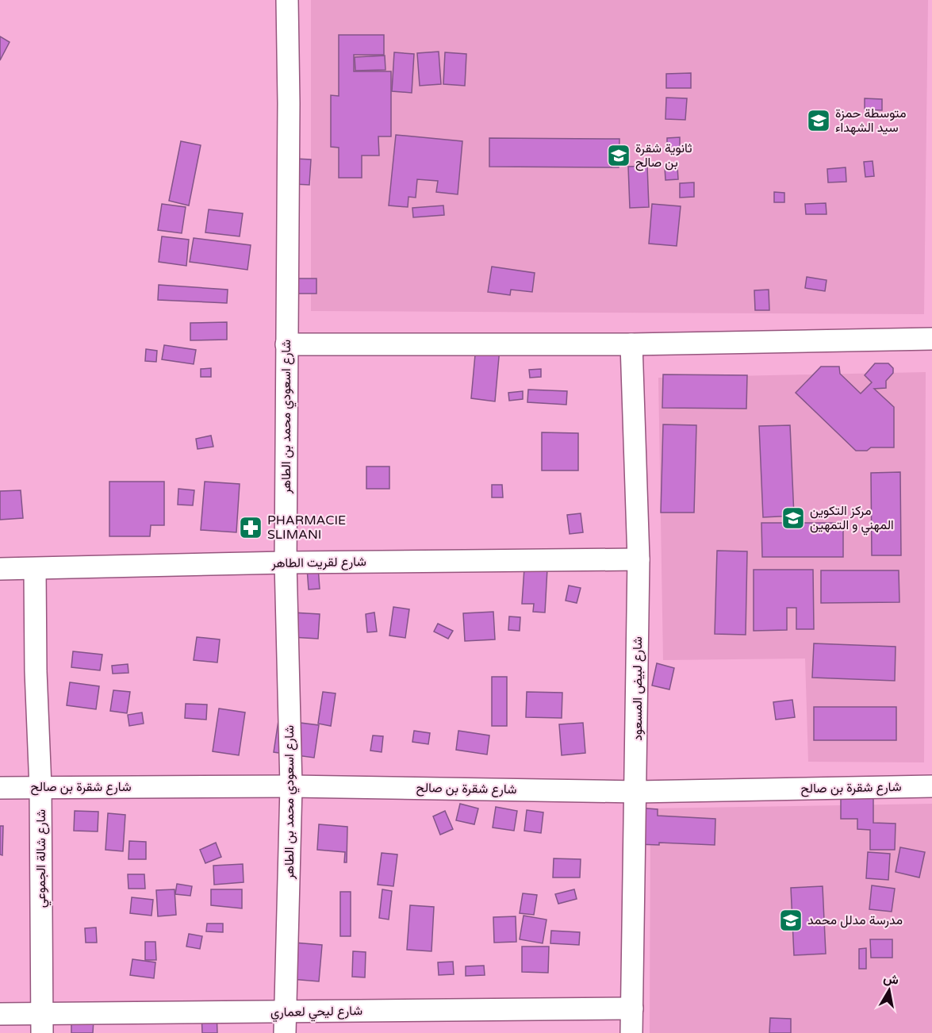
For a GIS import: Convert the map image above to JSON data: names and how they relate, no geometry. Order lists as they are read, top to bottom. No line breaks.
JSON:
{"streets":{"street":["شارع اسعودي محمد بن الطاهر","شارع لقريت الطاهر","شارع لبيض المسعود","شارع شقرة بن صالح","شارع شالة الجموعي","شارع ليحي لعماري"]},"crossings":[["شارع اسعودي محمد بن الطاهر","شارع لقريت الطاهر"],["شارع اسعودي محمد بن الطاهر","شارع شقرة بن صالح"],["شارع اسعودي محمد بن الطاهر","شارع ليحي لعماري"],["شارع لقريت الطاهر","شارع لبيض المسعود"],["شارع لقريت الطاهر","شارع شالة الجموعي"],["شارع لبيض المسعود","شارع شقرة بن صالح"],["شارع لبيض المسعود","شارع ليحي لعماري"],["شارع شقرة بن صالح","شارع شالة الجموعي"],["شارع شالة الجموعي","شارع ليحي لعماري"]],"places":{"school or university":["متوسطة حمزة سيد الشهداء","ثانوية شقرة بن صالح","مركز التكوين المهني و التمهين","مدرسة مدلل محمد"],"pharmacy":["PHARMACIE SLIMANI"]},"north":"top"}
